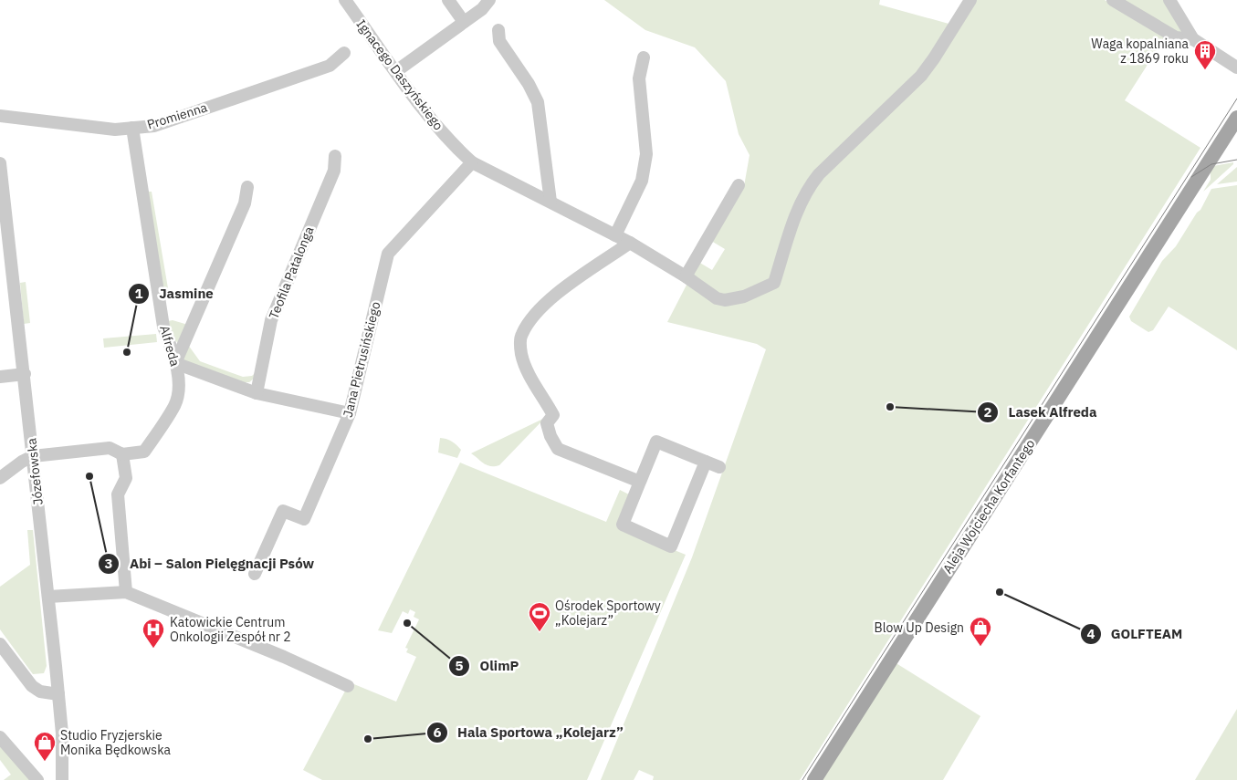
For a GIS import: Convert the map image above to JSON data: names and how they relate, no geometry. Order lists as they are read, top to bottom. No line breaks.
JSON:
{"streets":{"main road":["Aleja Wojciecha Korfantego"],"street":["Ignacego Daszyńskiego","Promienna","Teofila Patalonga","Alfreda","Jana Pietrusińskiego","Józefowska"]},"crossings":[["Ignacego Daszyńskiego","Jana Pietrusińskiego"],["Promienna","Alfreda"],["Alfreda","Józefowska"]],"places":{"building":["Waga kopalniana z 1869 roku"],"other":["Jasmine","Lasek Alfreda","Abi – Salon Pielęgnacji Psów","GOLFTEAM","OlimP","Hala Sportowa „Kolejarz”"],"sports":["Ośrodek Sportowy „Kolejarz”"],"shop":["Blow Up Design","Studio Fryzjerskie Monika Będkowska"],"hospital":["Katowickie Centrum Onkologii Zespół nr 2"]}}
